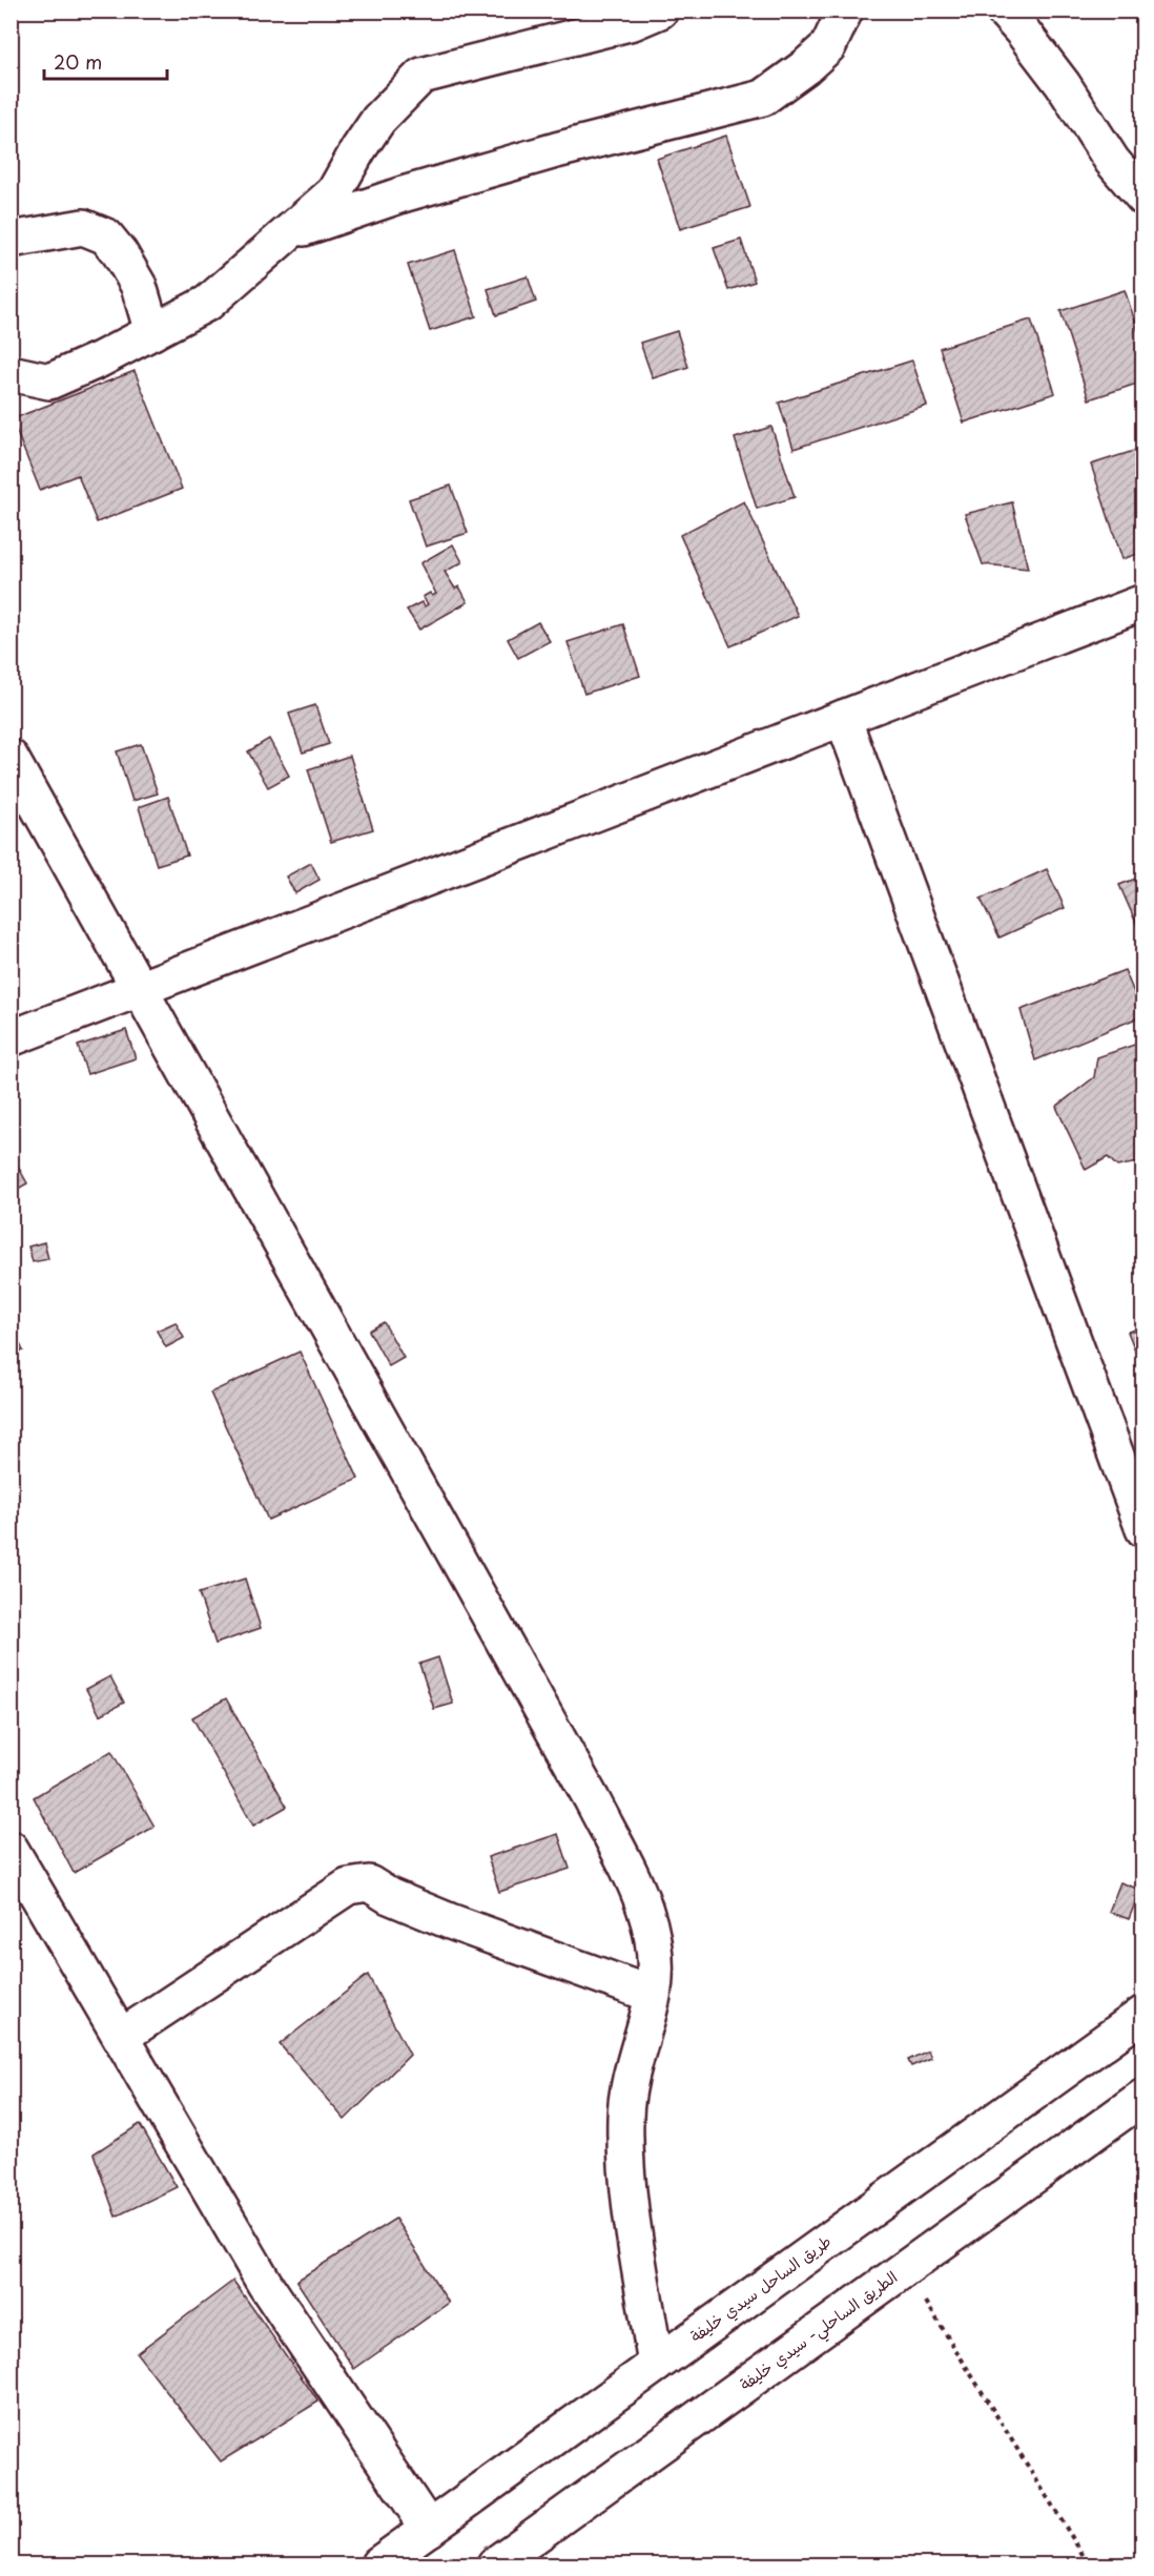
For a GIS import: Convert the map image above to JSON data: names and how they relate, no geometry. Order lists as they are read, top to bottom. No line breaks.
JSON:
{"streets":{"main road":["طريق الساحل سيدي خليفة","الطريق الساحلي- سيدي خليفة"]},"scale_bar":"20 m"}
